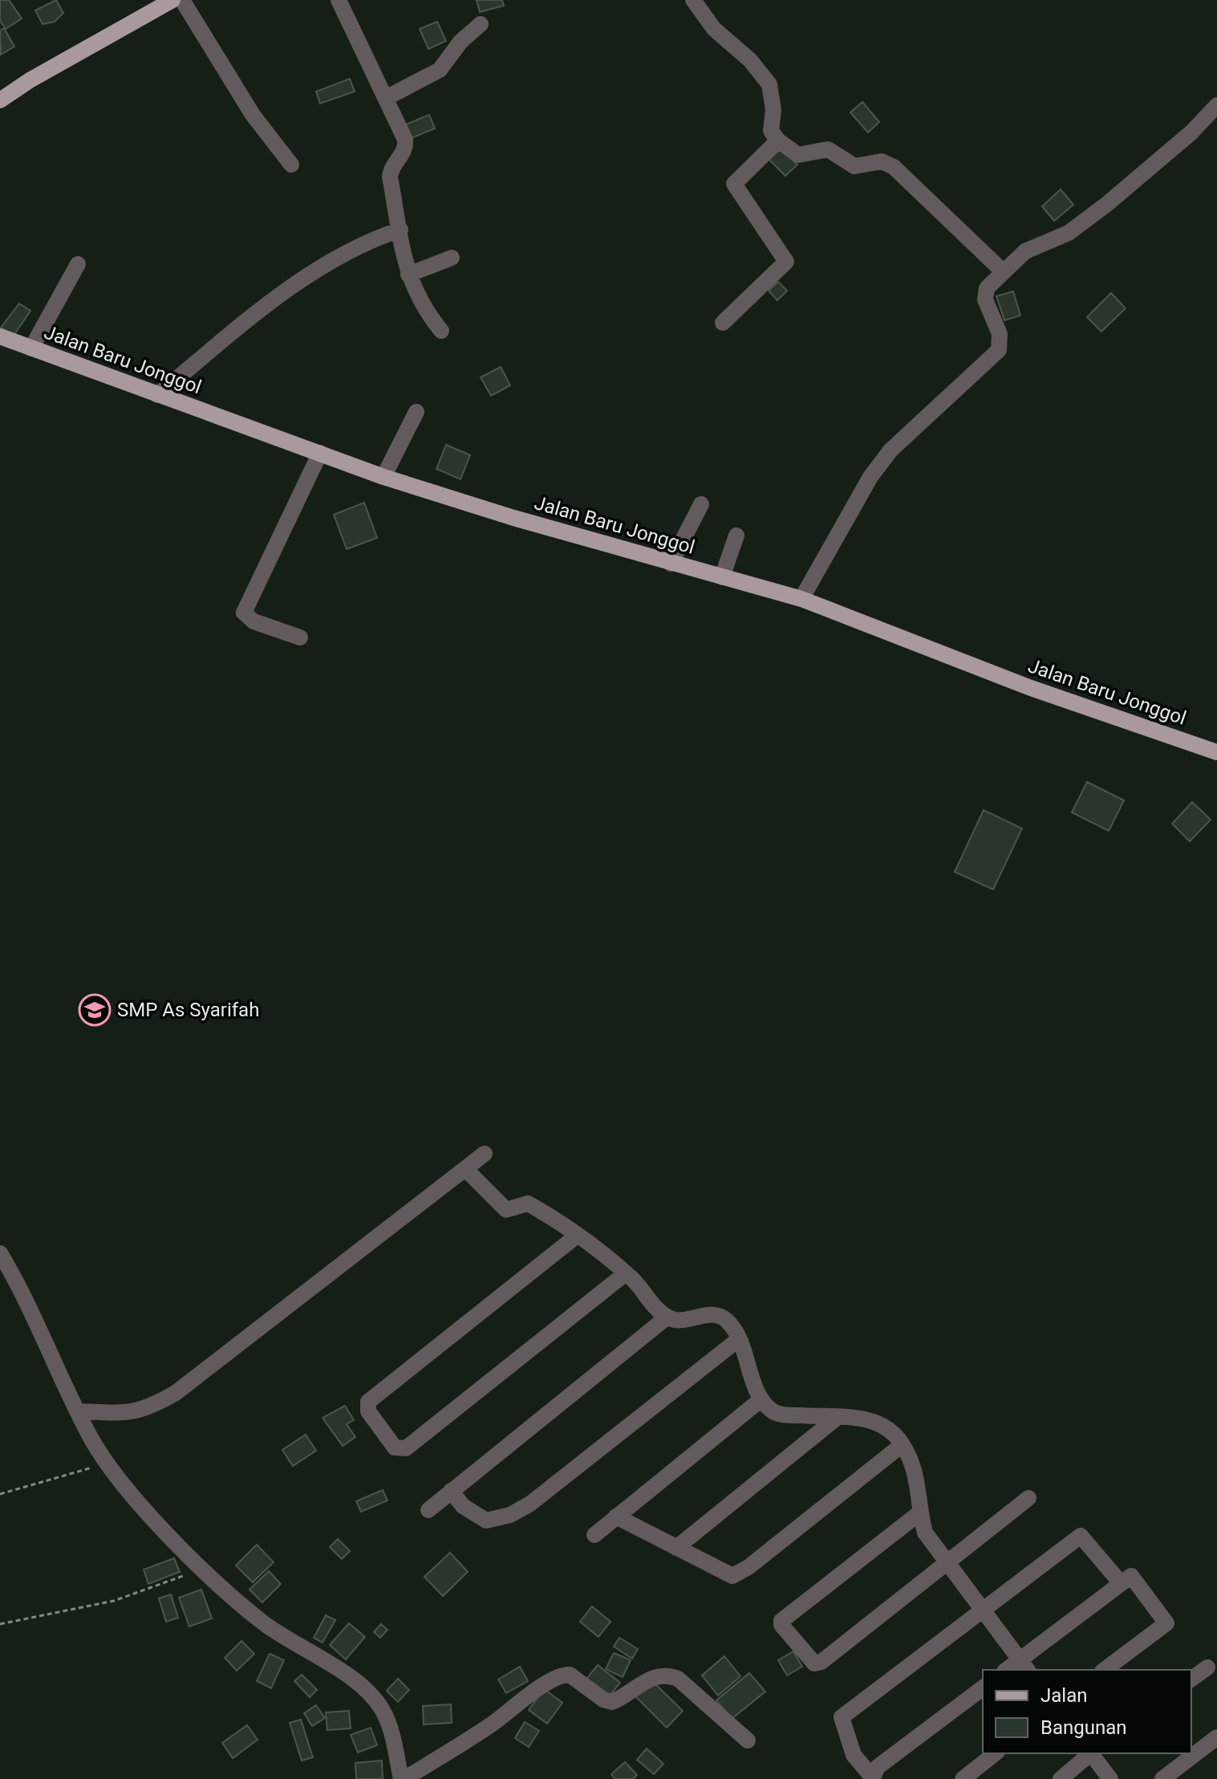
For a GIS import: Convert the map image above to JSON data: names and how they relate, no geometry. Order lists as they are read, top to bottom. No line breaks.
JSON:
{"streets":{"main road":["Jalan Baru Jonggol"]},"places":{"school or university":["SMP As Syarifah"]},"legend":["Jalan","Bangunan"]}
